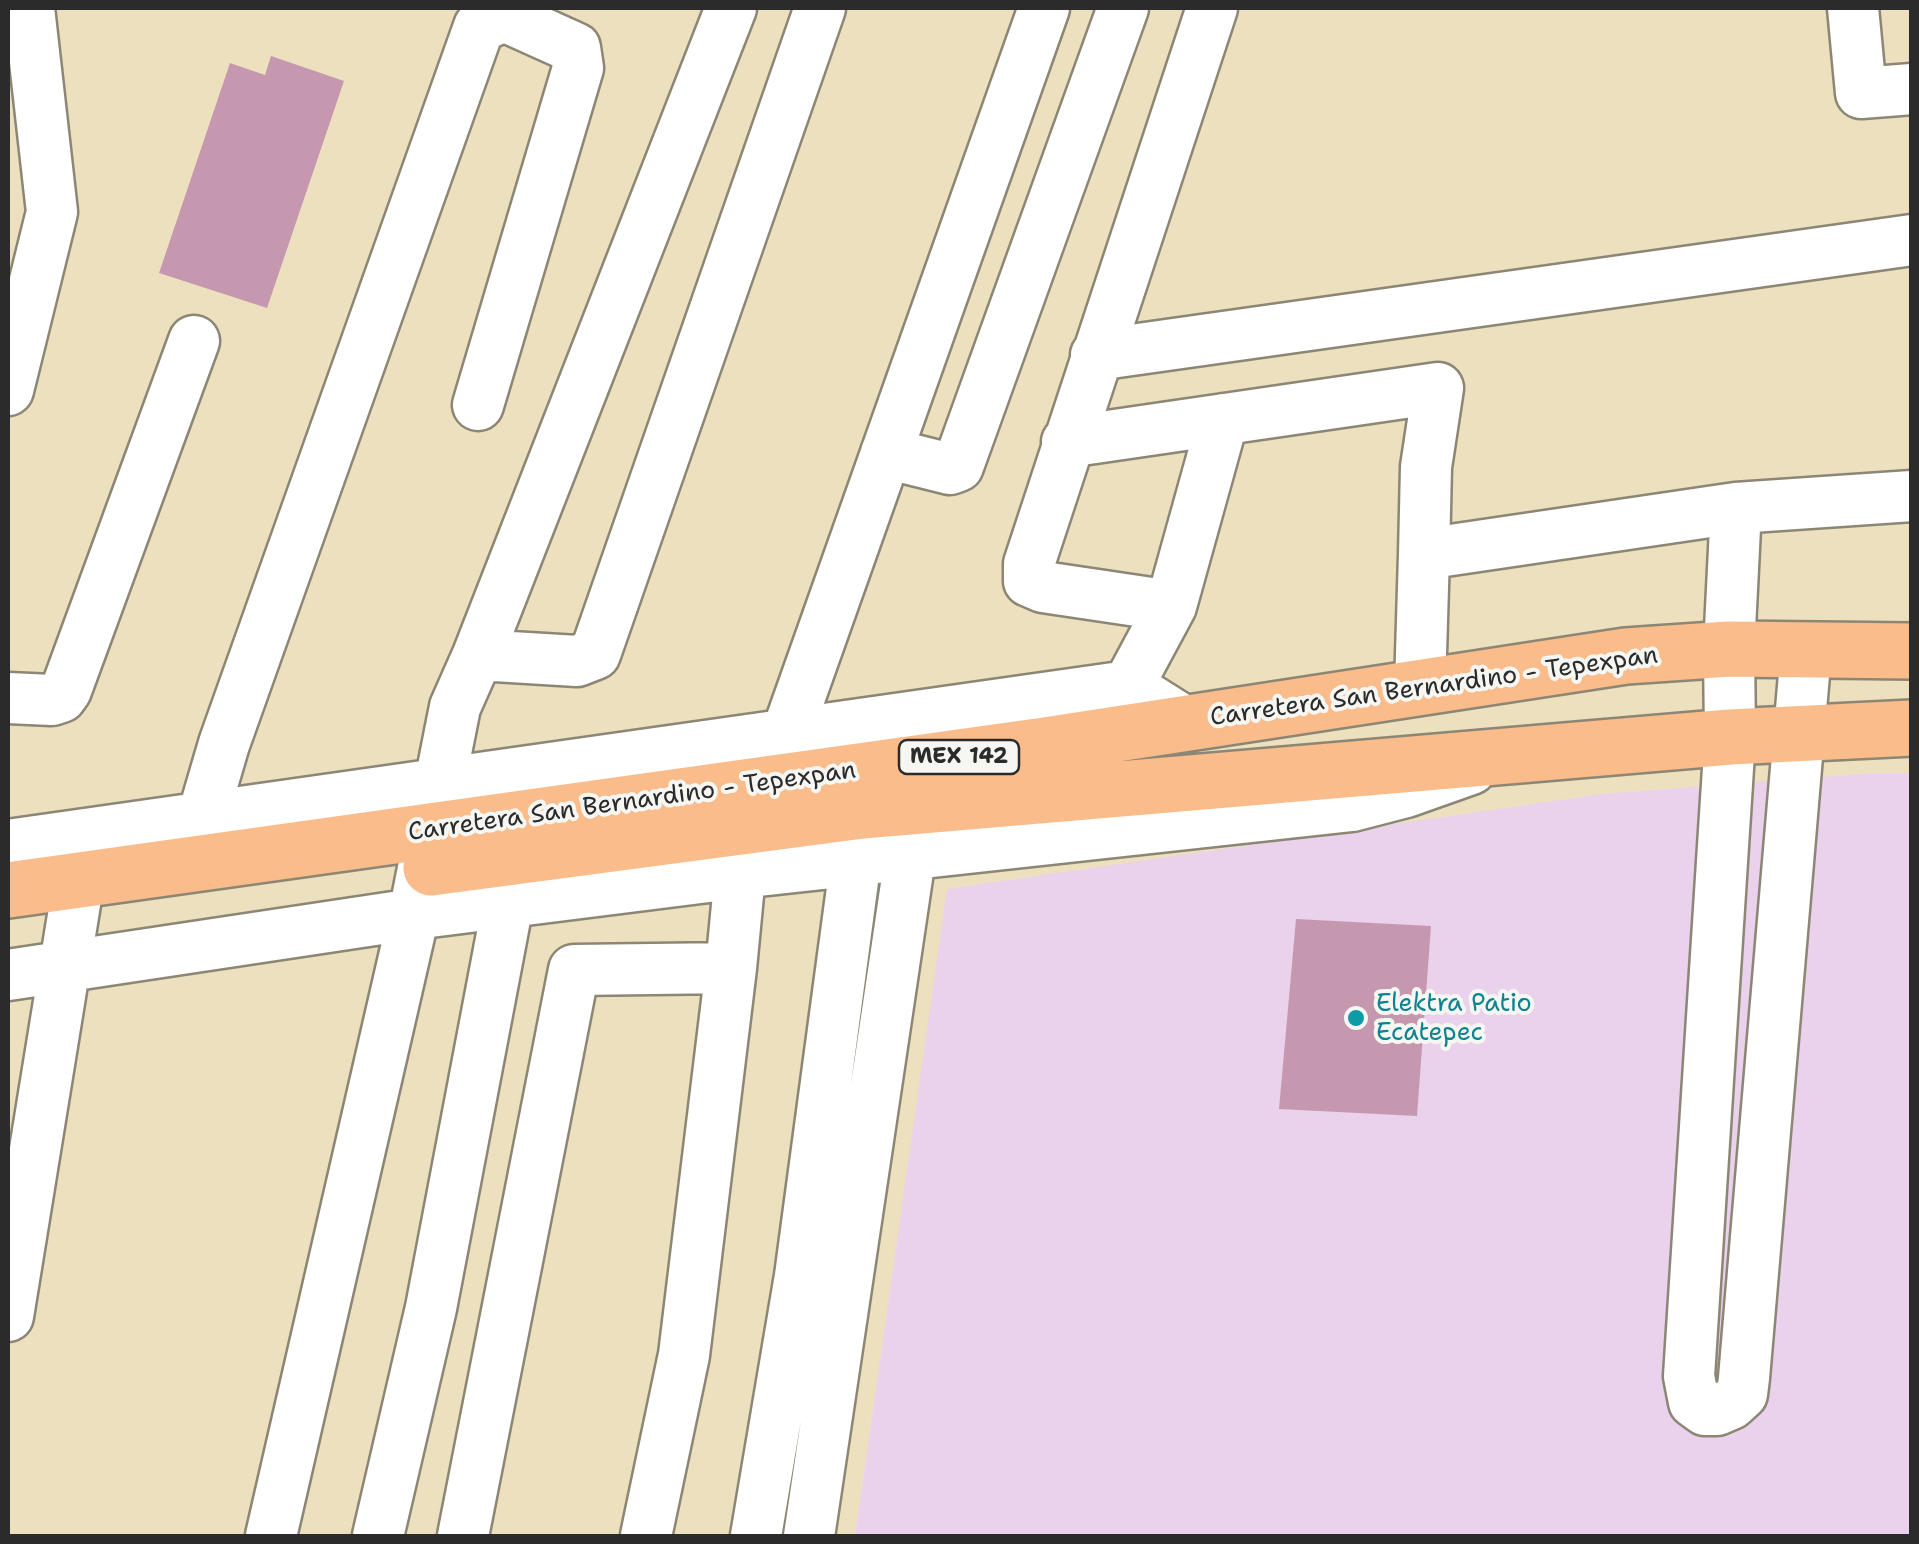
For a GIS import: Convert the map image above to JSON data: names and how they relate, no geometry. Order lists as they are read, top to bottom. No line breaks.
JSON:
{"streets":{"highway":["Carretera San Bernardino - Tepexpan","MEX 142"]},"places":["Elektra Patio Ecatepec"]}
